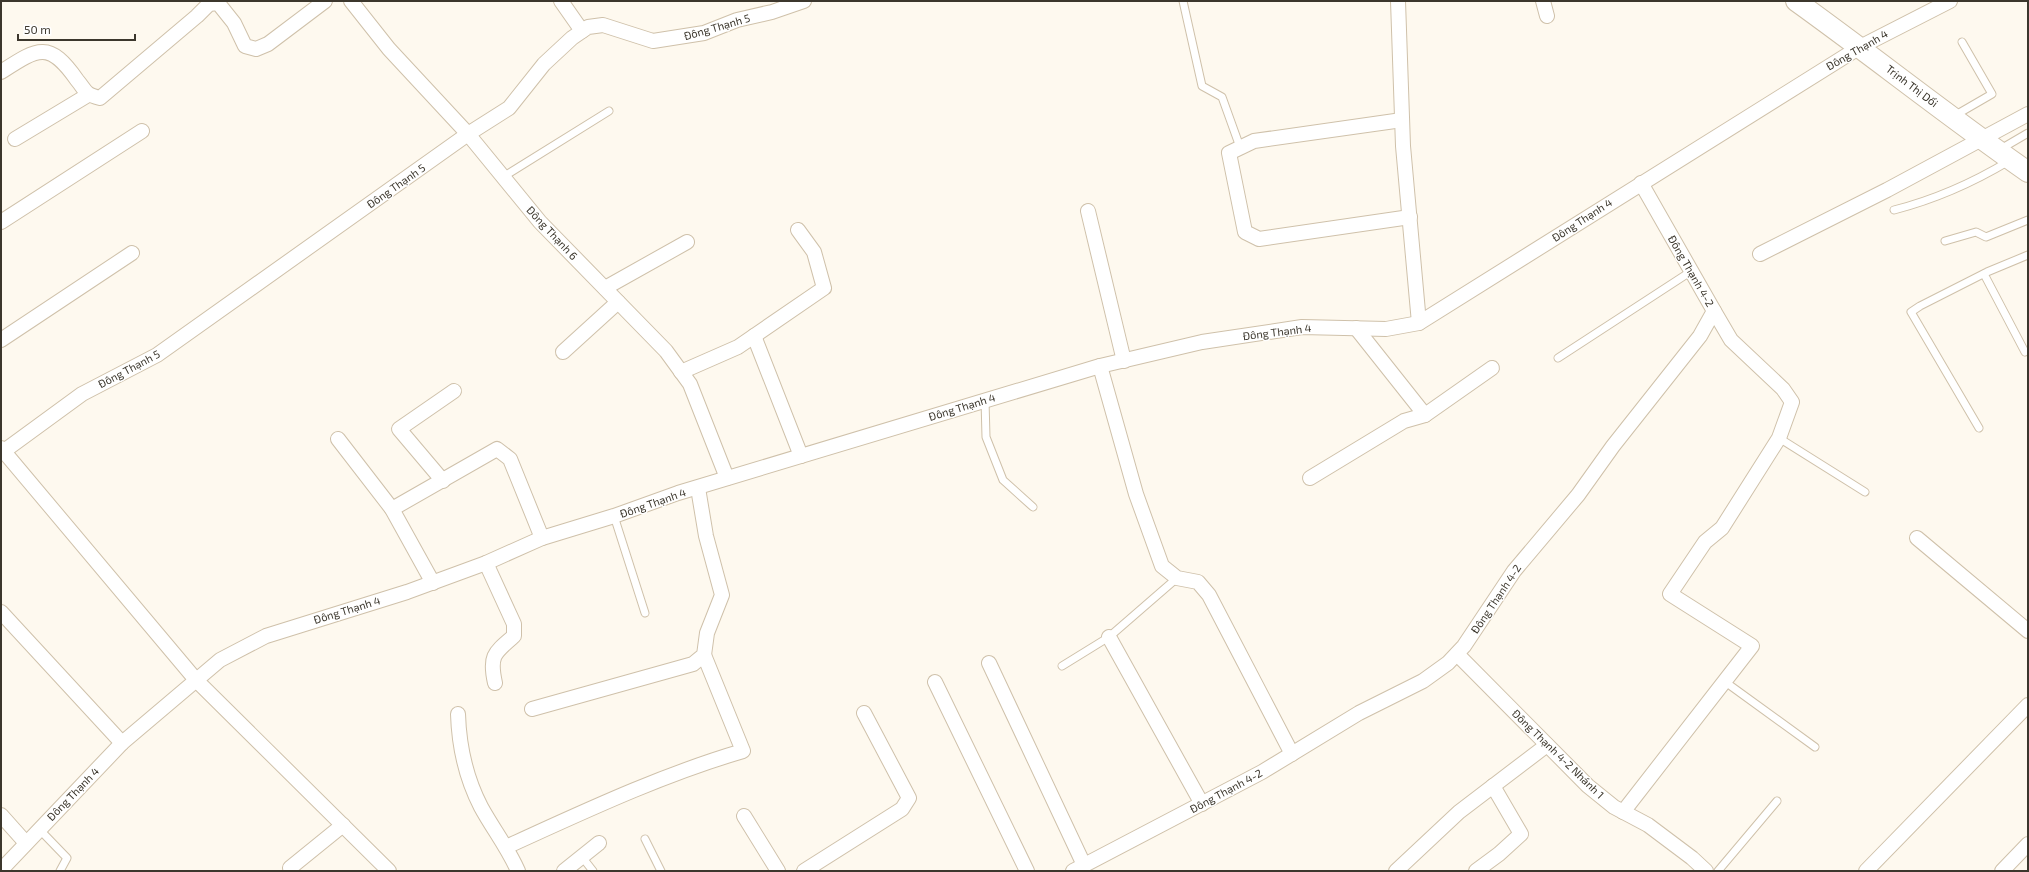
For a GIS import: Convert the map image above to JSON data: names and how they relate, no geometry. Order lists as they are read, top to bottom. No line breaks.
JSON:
{"streets":{"main road":["Trịnh Thị Dối"],"street":["Đông Thạnh 5","Đông Thạnh 4","Đông Thạnh 6","Đông Thạnh 4-2","Đông Thạnh 4-2 Nhánh 1"]},"crossings":[["Đông Thạnh 5","Đông Thạnh 4"],["Đông Thạnh 5","Đông Thạnh 6"],["Đông Thạnh 4","Trịnh Thị Dối"],["Đông Thạnh 4","Đông Thạnh 6"],["Đông Thạnh 4","Đông Thạnh 4-2"],["Đông Thạnh 4-2","Đông Thạnh 4-2 Nhánh 1"]],"scale_bar":"50 m"}
